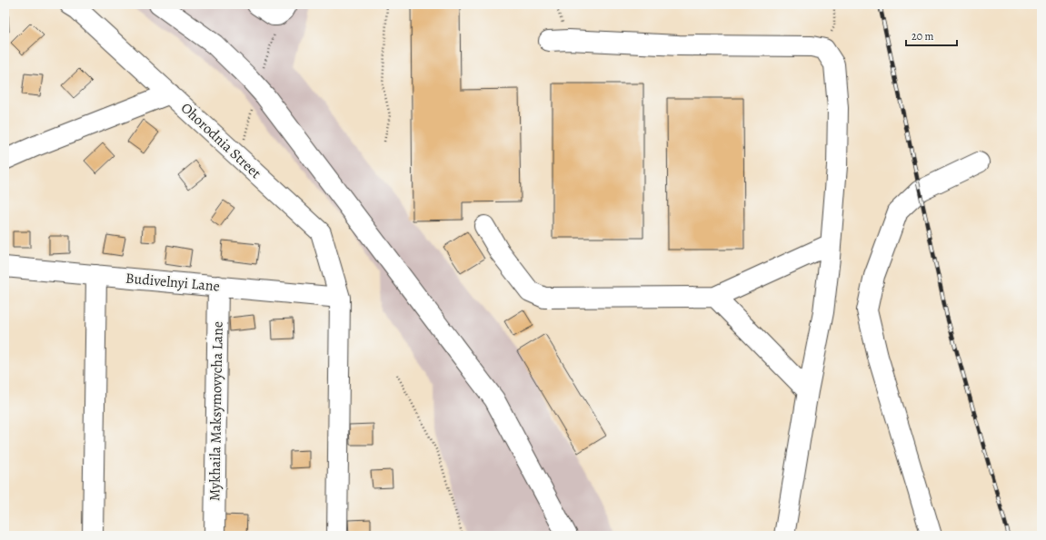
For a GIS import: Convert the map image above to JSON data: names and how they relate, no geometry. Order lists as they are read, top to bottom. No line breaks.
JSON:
{"streets":{"street":["Ohorodnia Street","Budivelnyi Lane","Mykhaila Maksymovycha Lane"]},"crossings":[["Ohorodnia Street","Budivelnyi Lane"],["Budivelnyi Lane","Mykhaila Maksymovycha Lane"]],"scale_bar":"20 m"}
